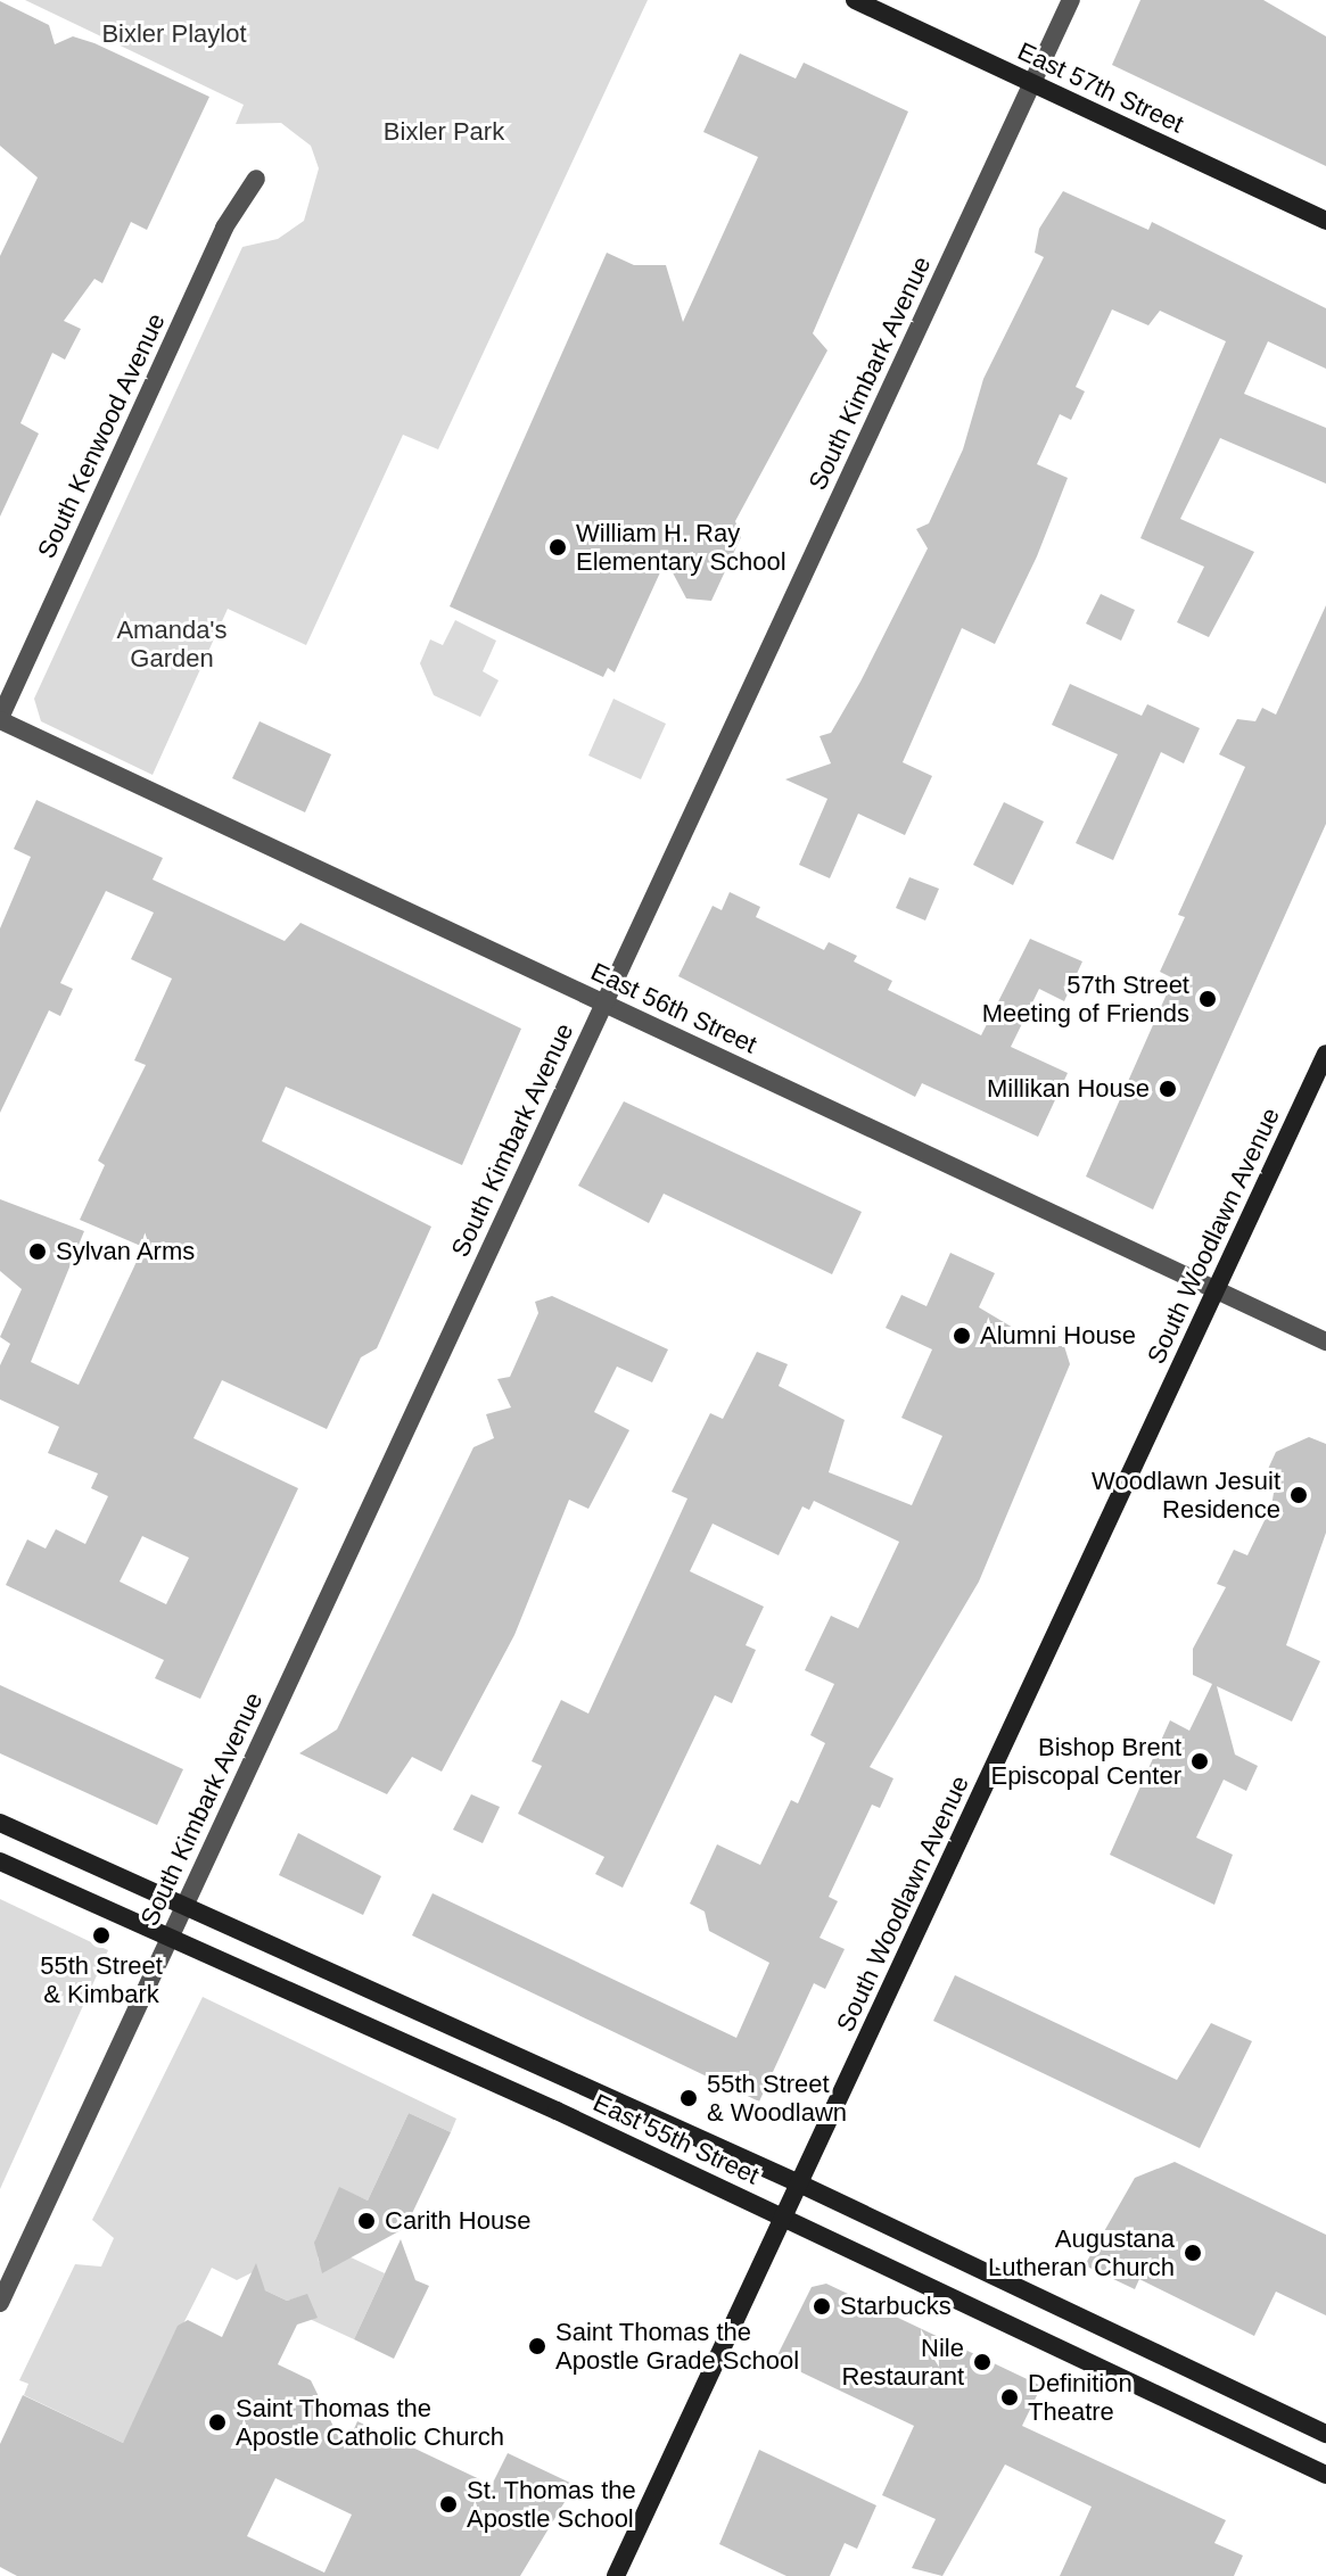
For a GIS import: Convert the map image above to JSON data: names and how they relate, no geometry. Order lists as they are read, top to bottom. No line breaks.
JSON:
{"streets":{"street":["East 57th Street","South Kimbark Avenue","South Kenwood Avenue","East 56th Street","South Woodlawn Avenue","East 55th Street"]},"crossings":[["East 57th Street","South Kimbark Avenue"],["South Kimbark Avenue","East 56th Street"],["South Kimbark Avenue","East 55th Street"],["South Kenwood Avenue","East 56th Street"],["East 56th Street","South Woodlawn Avenue"],["South Woodlawn Avenue","East 55th Street"]],"parks":["Bixler Playlot","Bixler Park","Amanda's Garden"],"places":["William H. Ray Elementary School","57th Street Meeting of Friends","Millikan House","Sylvan Arms","Alumni House","Woodlawn Jesuit Residence","Bishop Brent Episcopal Center","55th Street & Kimbark","55th Street & Woodlawn","Carith House","Augustana Lutheran Church","Starbucks","Saint Thomas the Apostle Grade School","Nile Restaurant","Definition Theatre","Saint Thomas the Apostle Catholic Church","St. Thomas the Apostle School"]}
